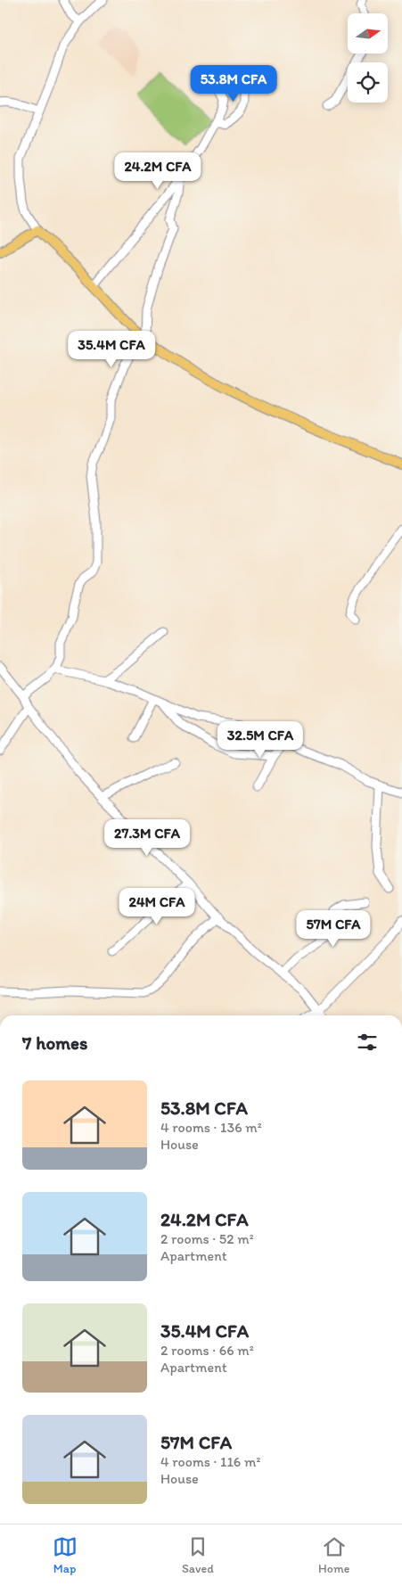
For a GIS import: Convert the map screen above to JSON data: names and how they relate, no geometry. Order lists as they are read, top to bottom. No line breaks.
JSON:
{"north":"right","page":{"price":["53.8M CFA","24.2M CFA","35.4M CFA","32.5M CFA","27.3M CFA","24M CFA","57M CFA"],"heading":"7 homes","list":[{"name":"53.8M CFA","note":"4 rooms · 136 m² · House"},{"name":"24.2M CFA","note":"2 rooms · 52 m² · Apartment"},{"name":"35.4M CFA","note":"2 rooms · 66 m² · Apartment"},{"name":"57M CFA","note":"4 rooms · 116 m² · House"}],"tabs":["Map","Saved","Home"]}}
